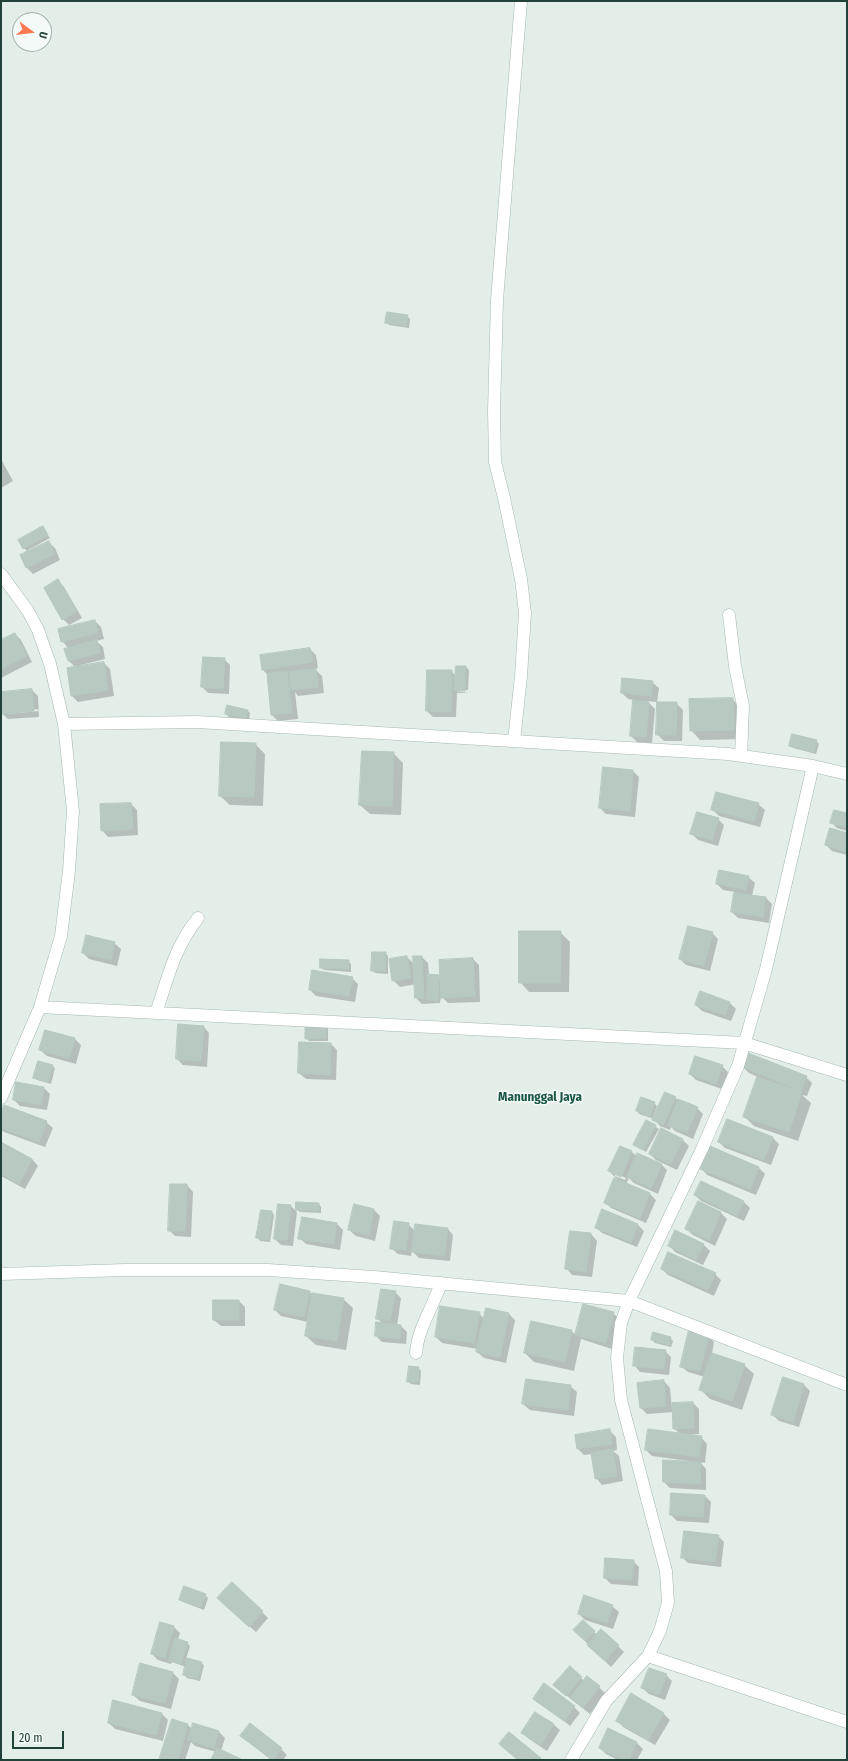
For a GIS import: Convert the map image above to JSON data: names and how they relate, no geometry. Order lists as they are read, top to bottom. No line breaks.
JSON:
{"districts":["Manunggal Jaya"],"scale_bar":"20 m","north":"right"}
